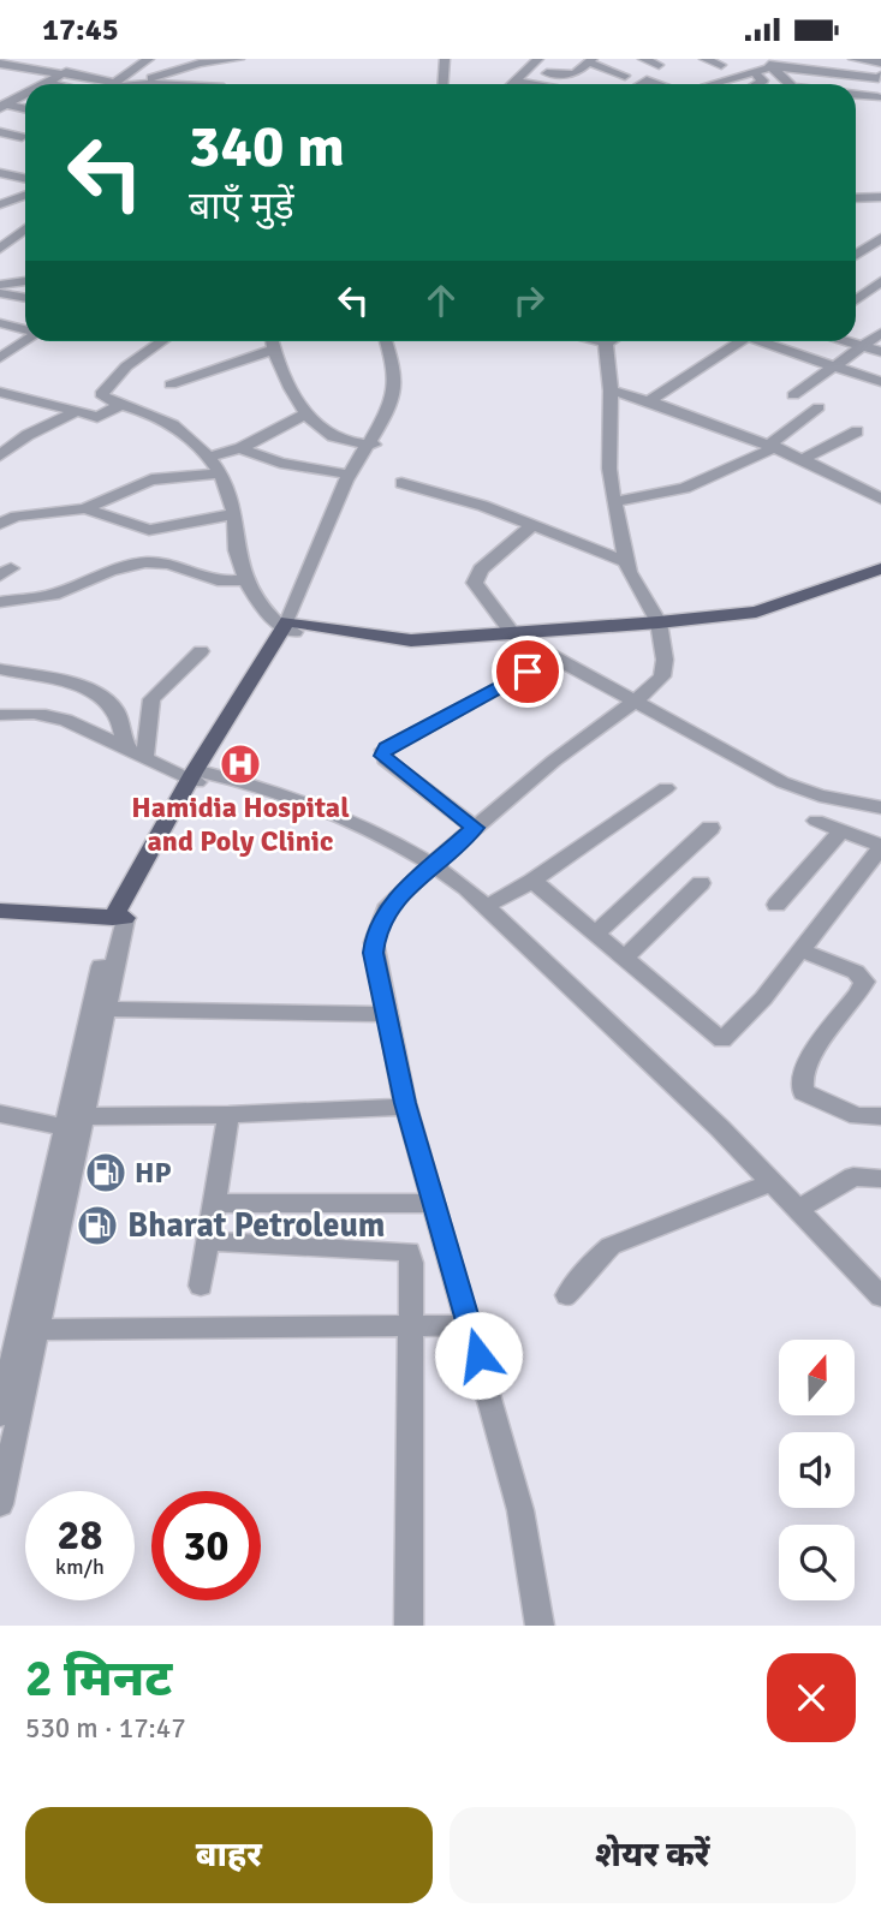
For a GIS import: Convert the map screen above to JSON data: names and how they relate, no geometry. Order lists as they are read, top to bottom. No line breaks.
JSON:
{"places":{"hospital":["Hamidia Hospital and Poly Clinic"],"fuel station":["HP","Bharat Petroleum"]},"north":"top","page":{"status":"17:45","turn":["340 m","बाएँ मुड़ें"],"speed":"28 km/h","limit":"30","heading":["2 मिनट","530 m · 17:47"],"buttons":["बाहर","शेयर करें"]}}
